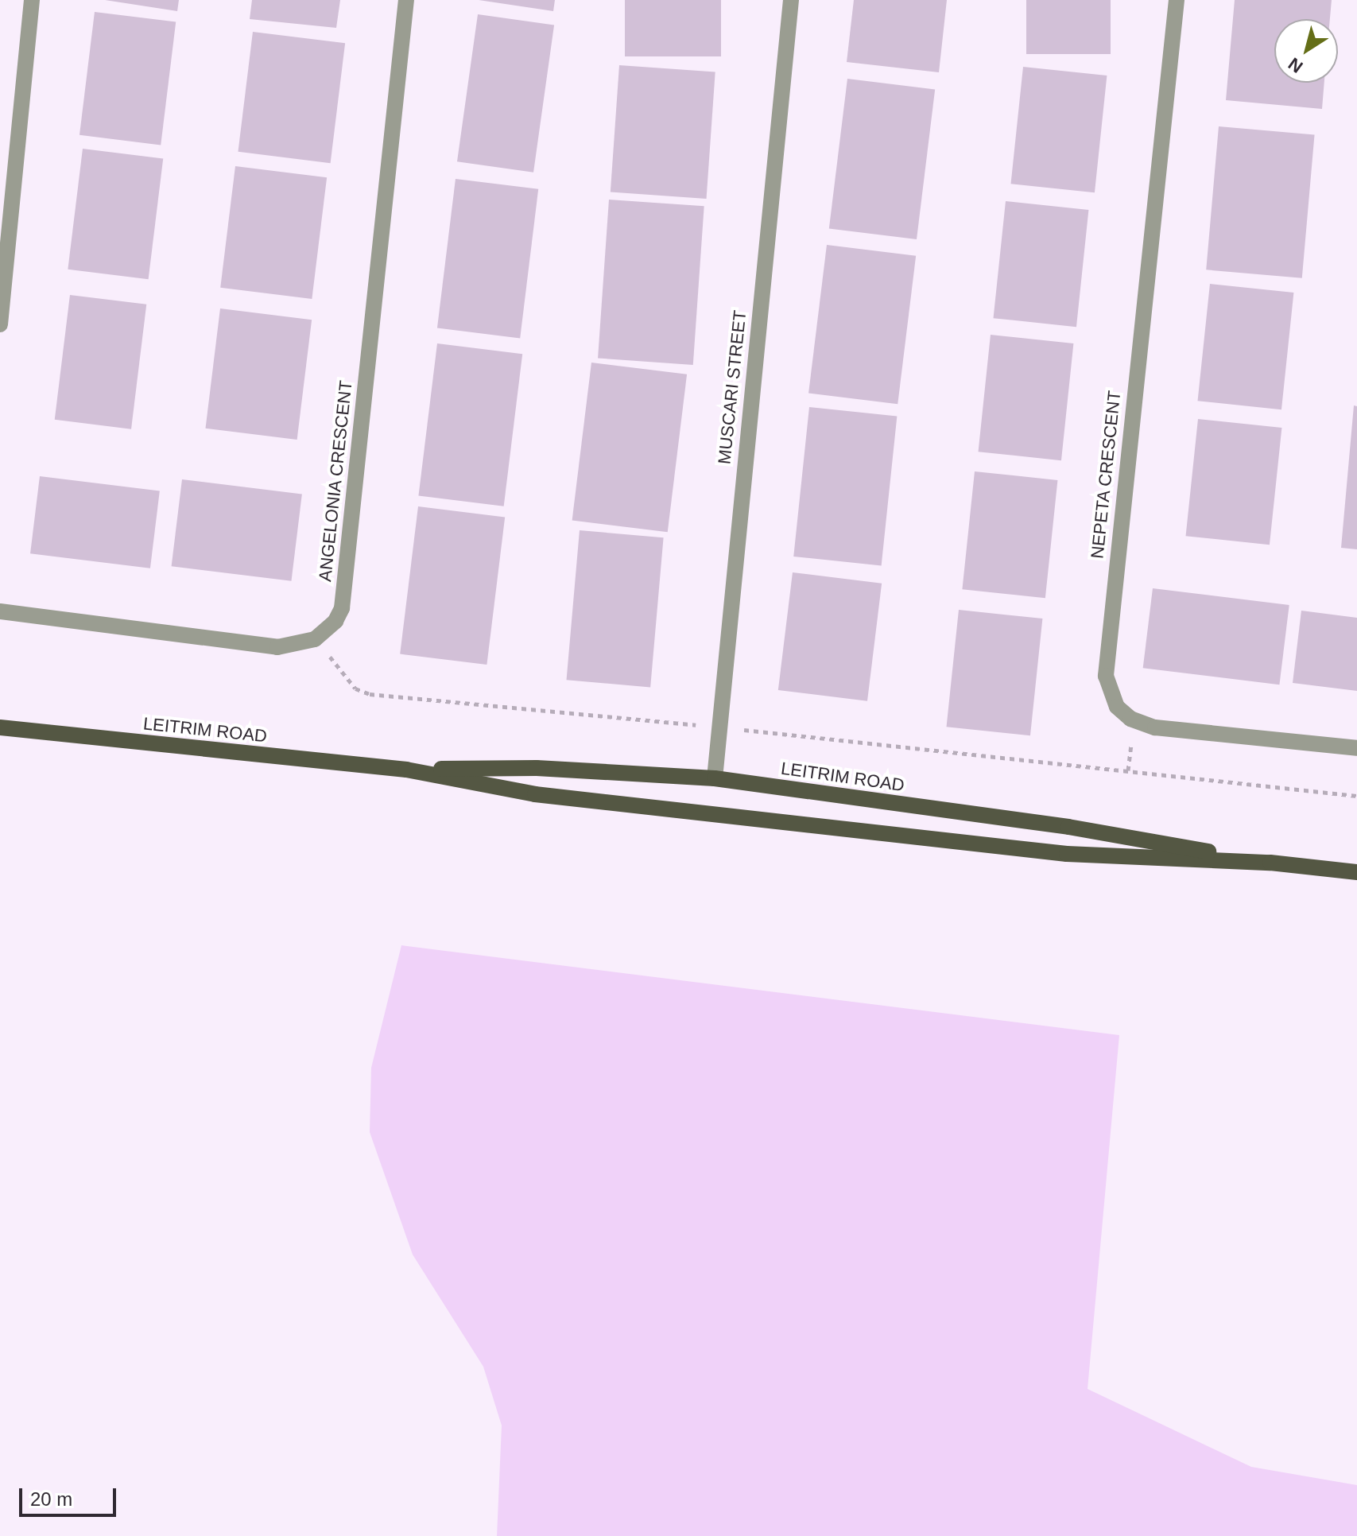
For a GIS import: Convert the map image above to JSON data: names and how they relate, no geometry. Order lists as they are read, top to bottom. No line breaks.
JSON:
{"streets":{"main road":["LEITRIM ROAD"],"street":["MUSCARI STREET","NEPETA CRESCENT","ANGELONIA CRESCENT"]},"crossings":[["MUSCARI STREET","LEITRIM ROAD"]],"scale_bar":"20 m","north":"bottom left"}
